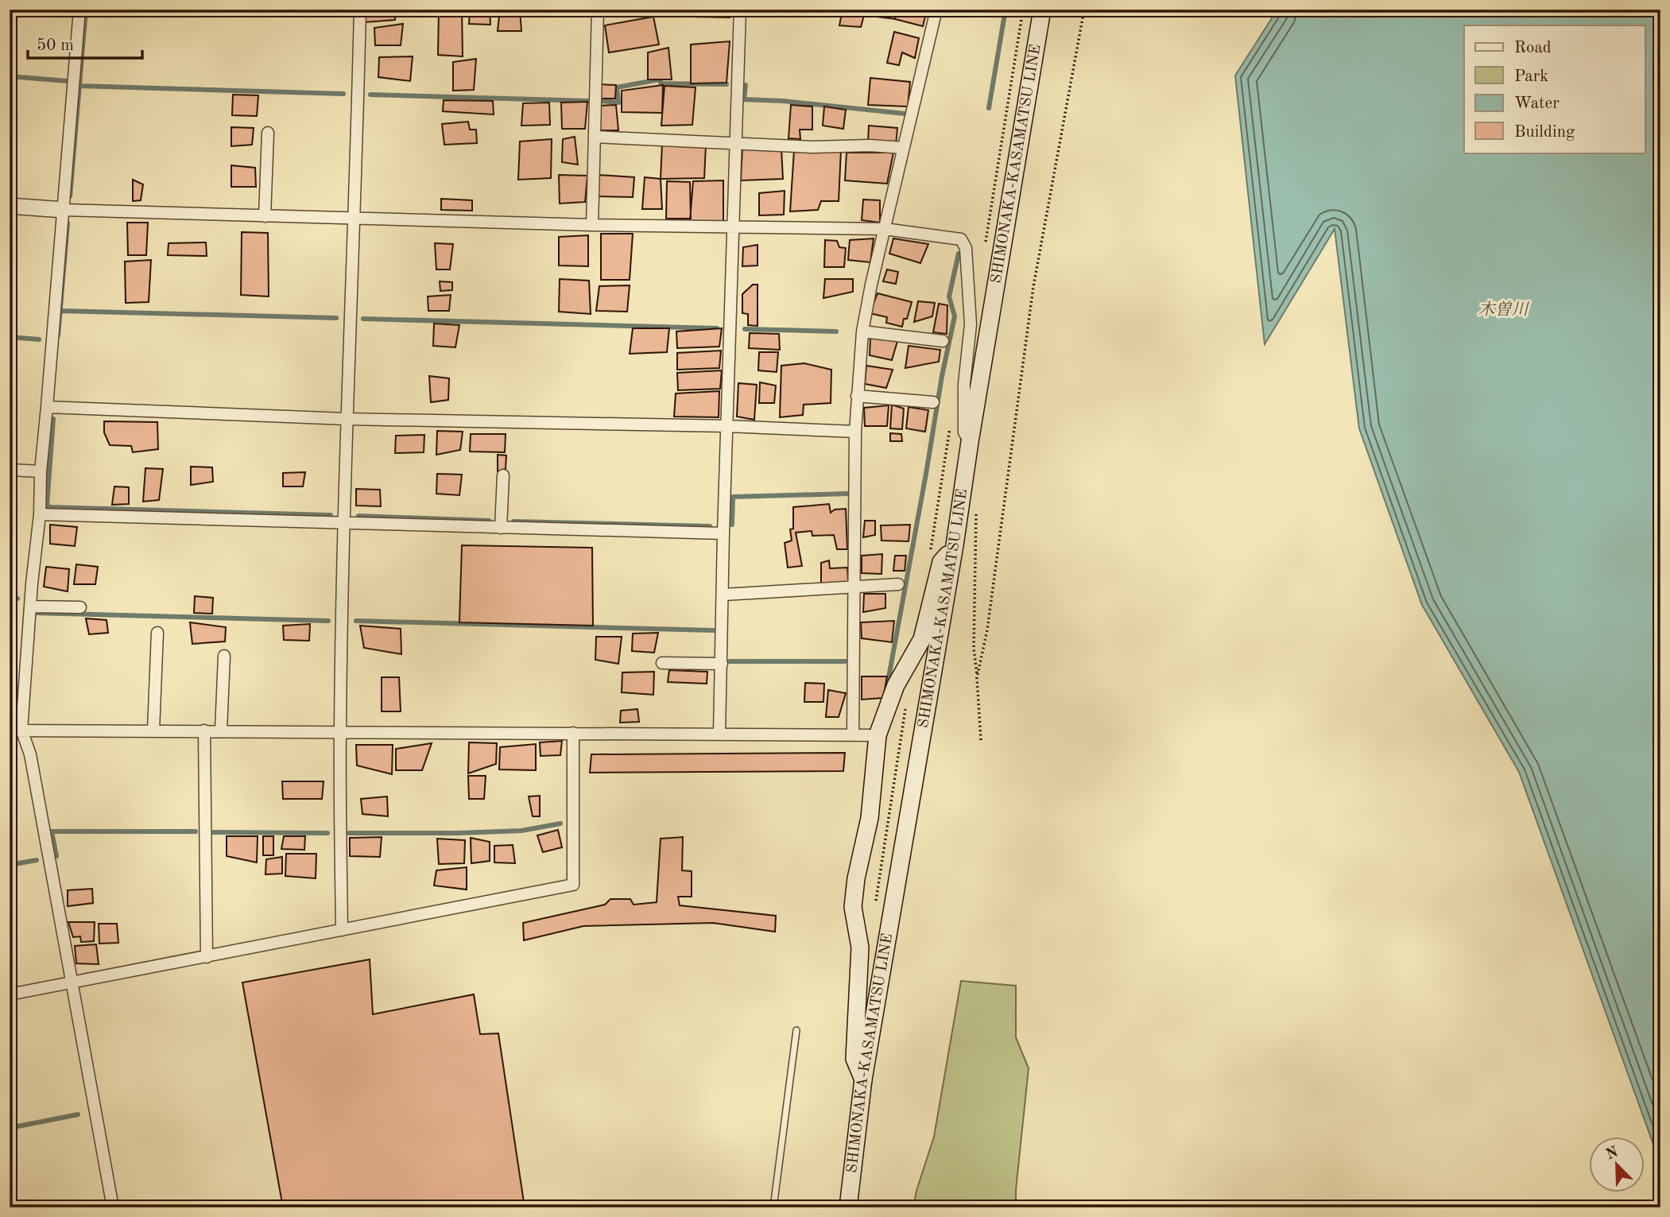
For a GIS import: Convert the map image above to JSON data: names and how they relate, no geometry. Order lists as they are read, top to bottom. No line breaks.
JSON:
{"streets":{"main road":["SHIMONAKA-KASAMATSU LINE"]},"water":["木曽川"],"legend":["Road","Park","Water","Building"],"scale_bar":"50 m","north":"top left"}
